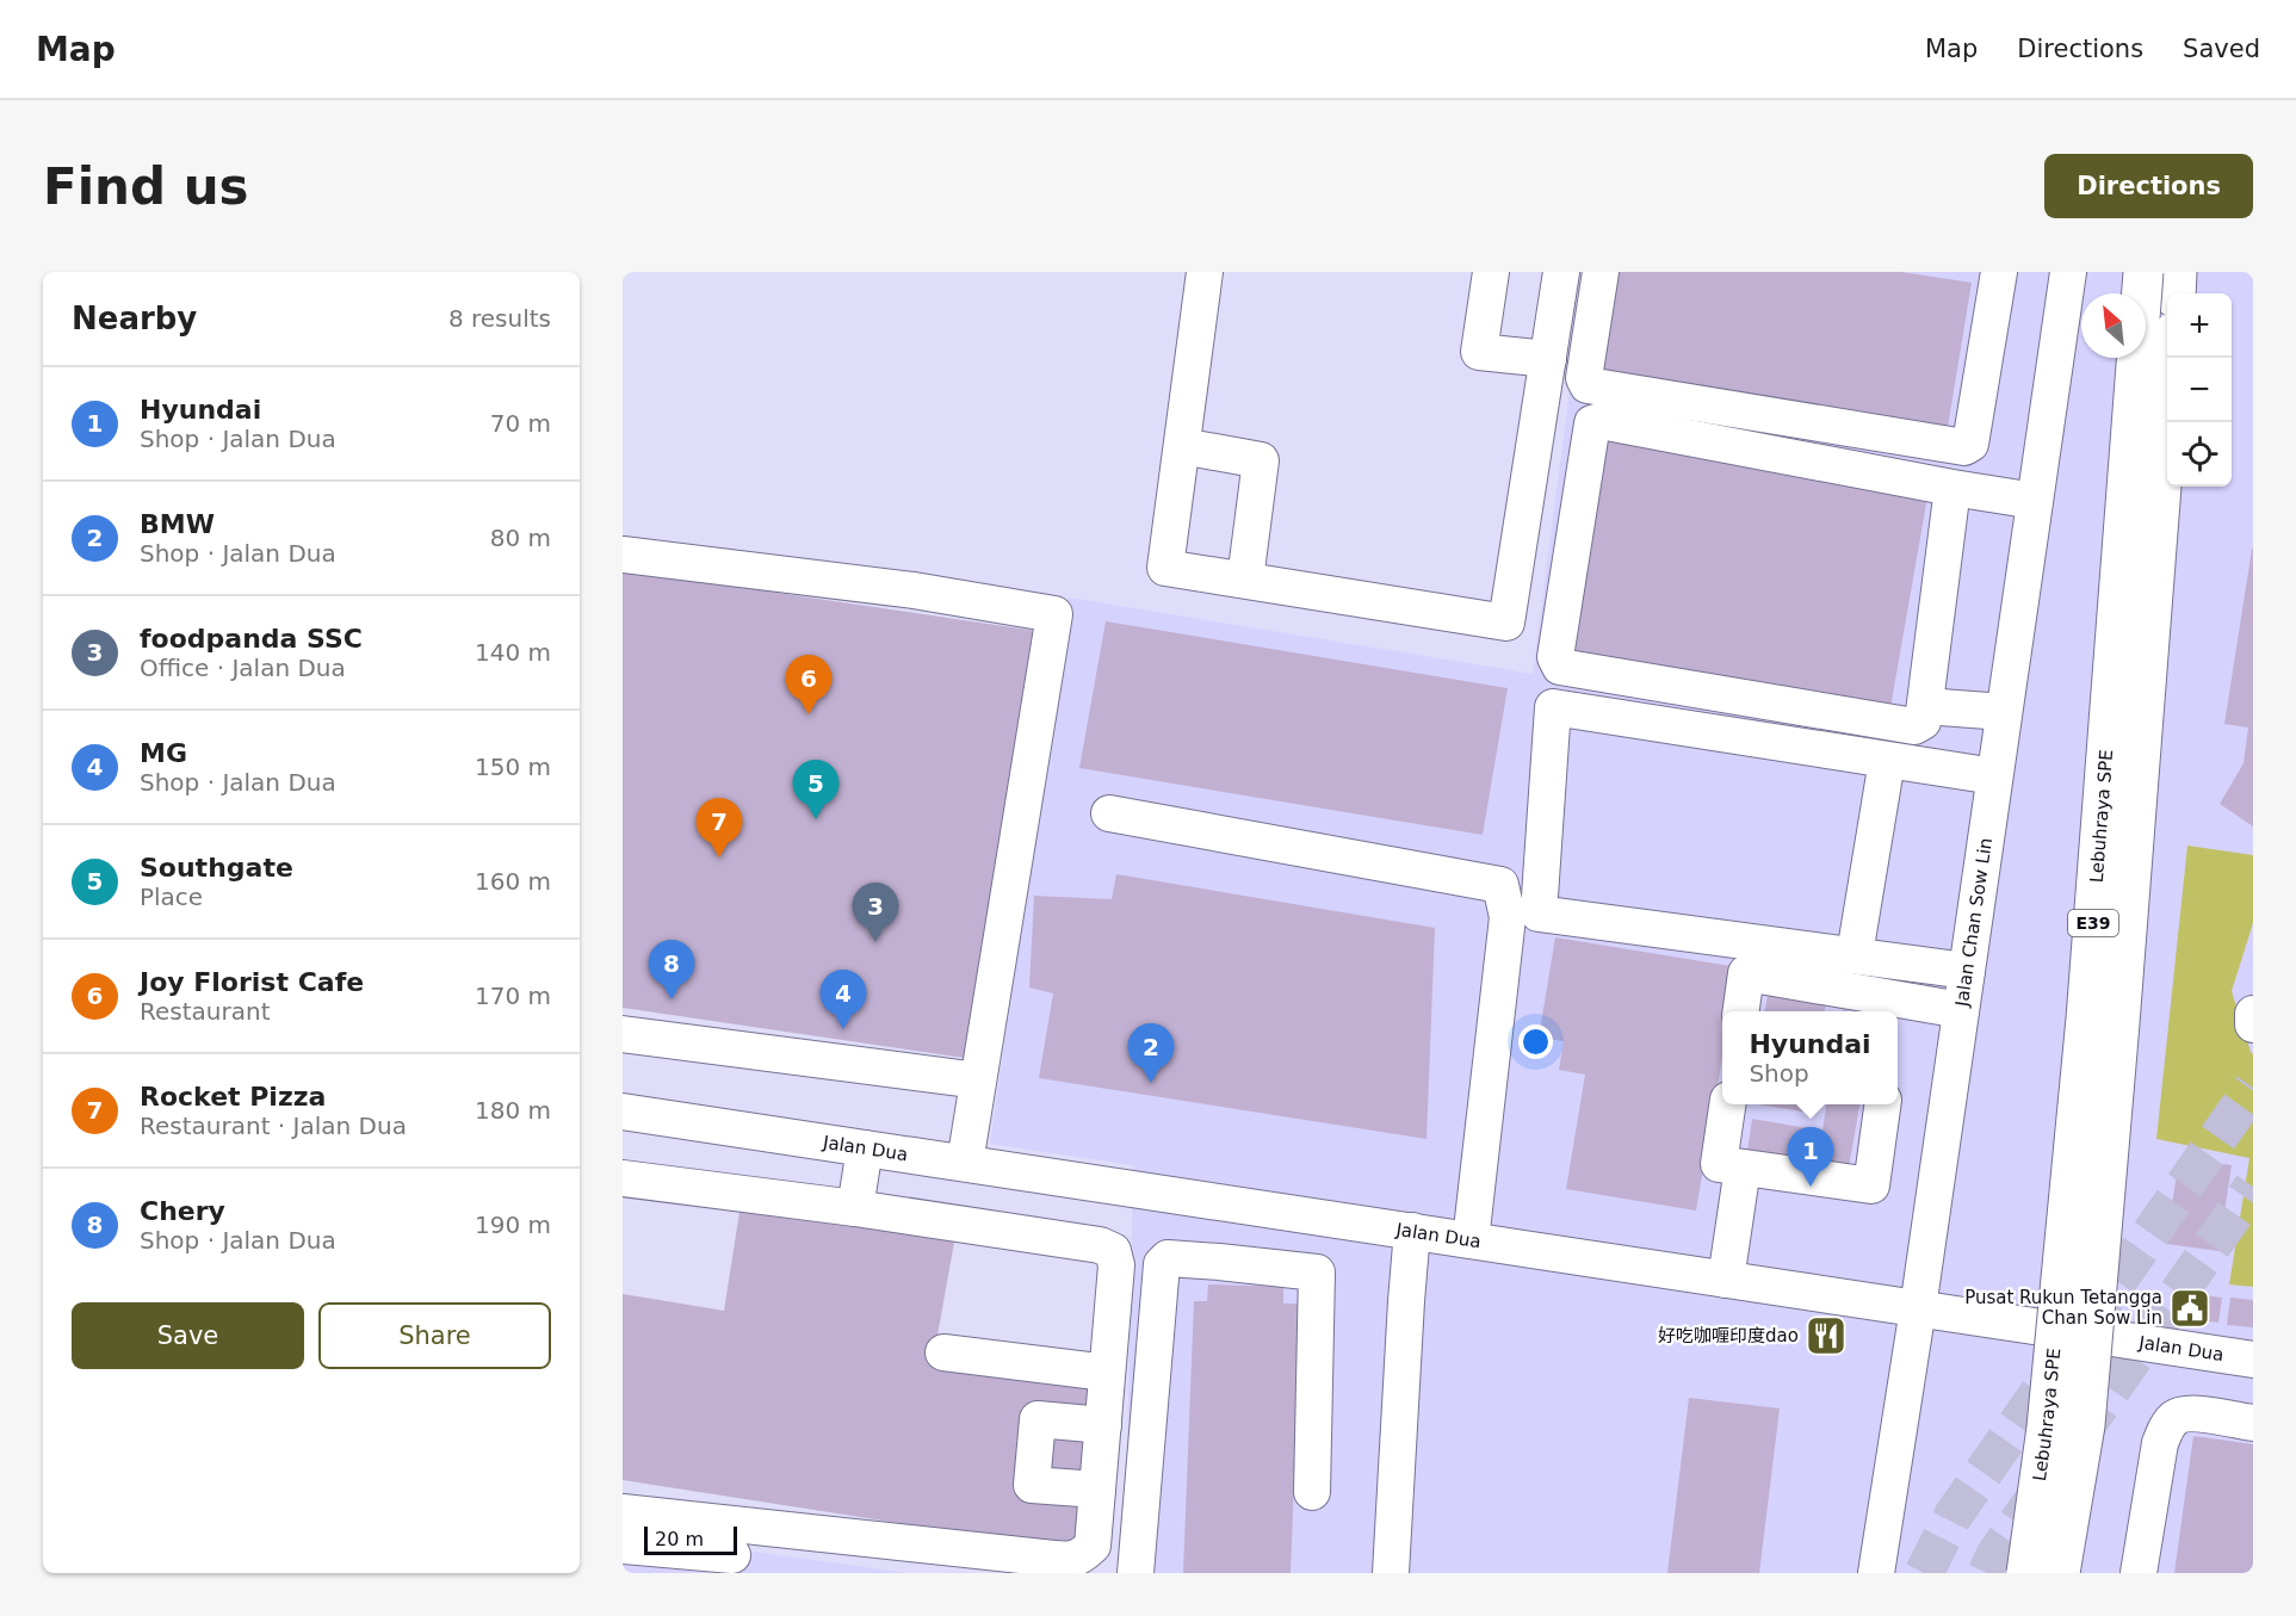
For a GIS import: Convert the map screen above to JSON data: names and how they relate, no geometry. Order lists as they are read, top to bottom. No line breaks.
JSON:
{"streets":{"highway":["Lebuhraya SPE","E39"],"street":["Jalan Chan Sow Lin","Jalan Dua"]},"crossings":[["Jalan Chan Sow Lin","Jalan Dua"]],"places":{"public building":["Pusat Rukun Tetangga Chan Sow Lin"],"restaurant":["好吃咖喱印度dao"]},"scale_bar":"20 m","north":"top left","page":{"header":"Map","nav":["Map","Directions","Saved"],"buttons":["Directions",["Save","Share"]],"title":"Find us","heading":["Nearby","8 results"],"map_buttons":["+","−"],"list":[{"mark":"1","name":"Hyundai","note":"Shop · Jalan Dua","value":"70 m"},{"mark":"2","name":"BMW","note":"Shop · Jalan Dua","value":"80 m"},{"mark":"3","name":"foodpanda SSC","note":"Office · Jalan Dua","value":"140 m"},{"mark":"4","name":"MG","note":"Shop · Jalan Dua","value":"150 m"},{"mark":"5","name":"Southgate","note":"Place","value":"160 m"},{"mark":"6","name":"Joy Florist Cafe","note":"Restaurant","value":"170 m"},{"mark":"7","name":"Rocket Pizza","note":"Restaurant · Jalan Dua","value":"180 m"},{"mark":"8","name":"Chery","note":"Shop · Jalan Dua","value":"190 m"}],"pins":["6","5","7","3","8","4","2","1"],"popup":["Hyundai","Shop"],"scale":"20 m"}}
